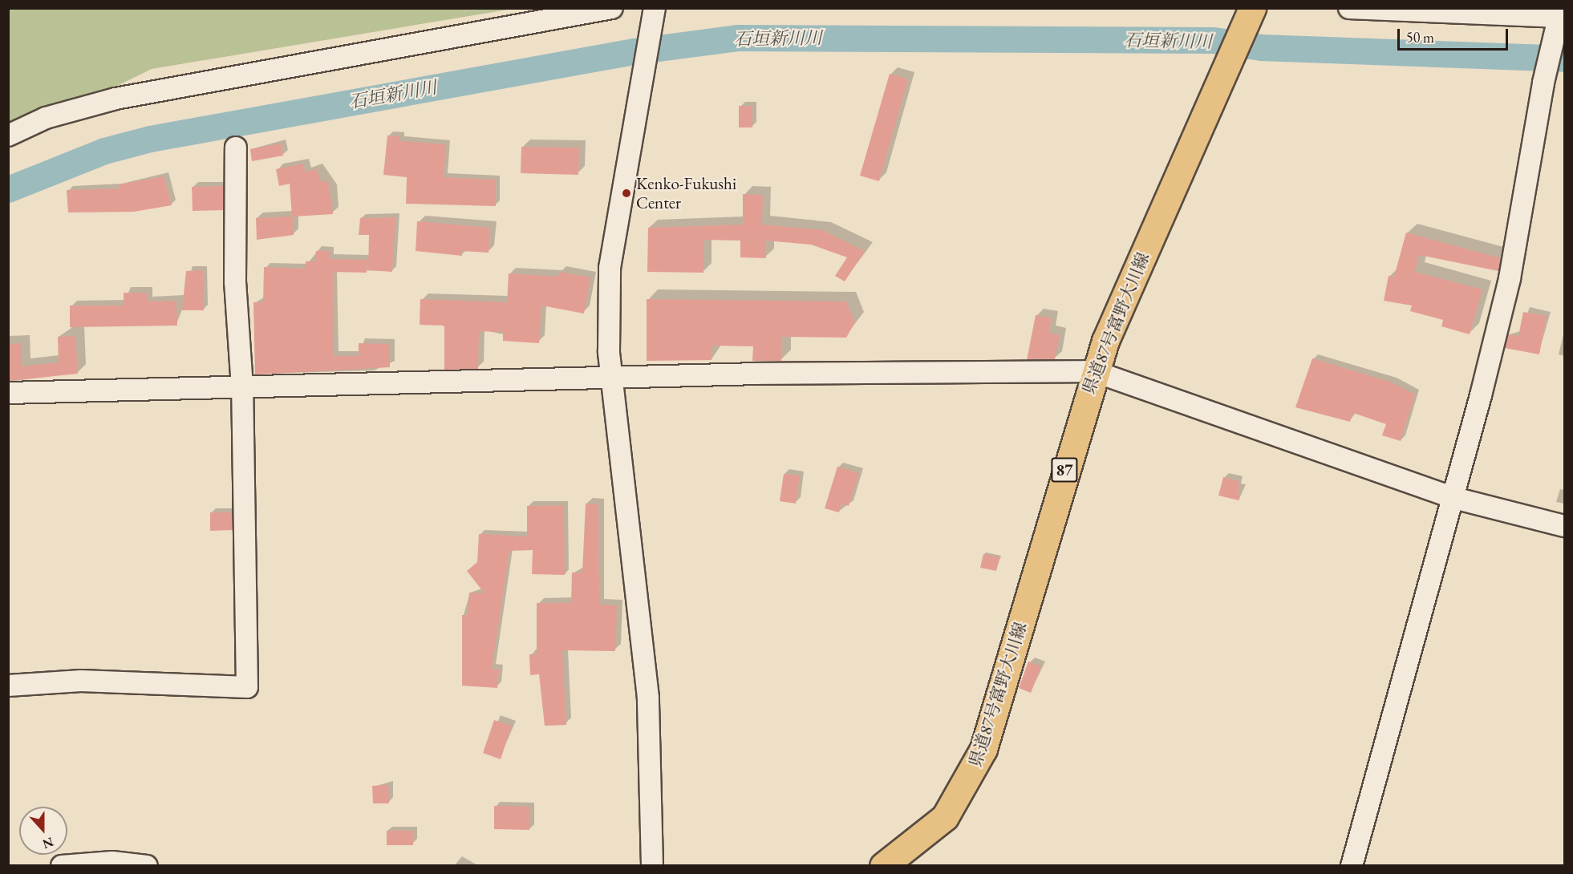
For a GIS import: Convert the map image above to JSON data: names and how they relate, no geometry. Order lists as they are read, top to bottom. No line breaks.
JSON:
{"streets":{"main road":["県道87号富野大川線","87"]},"water":["石垣新川川"],"places":["Kenko-Fukushi Center"],"scale_bar":"50 m","north":"bottom"}
